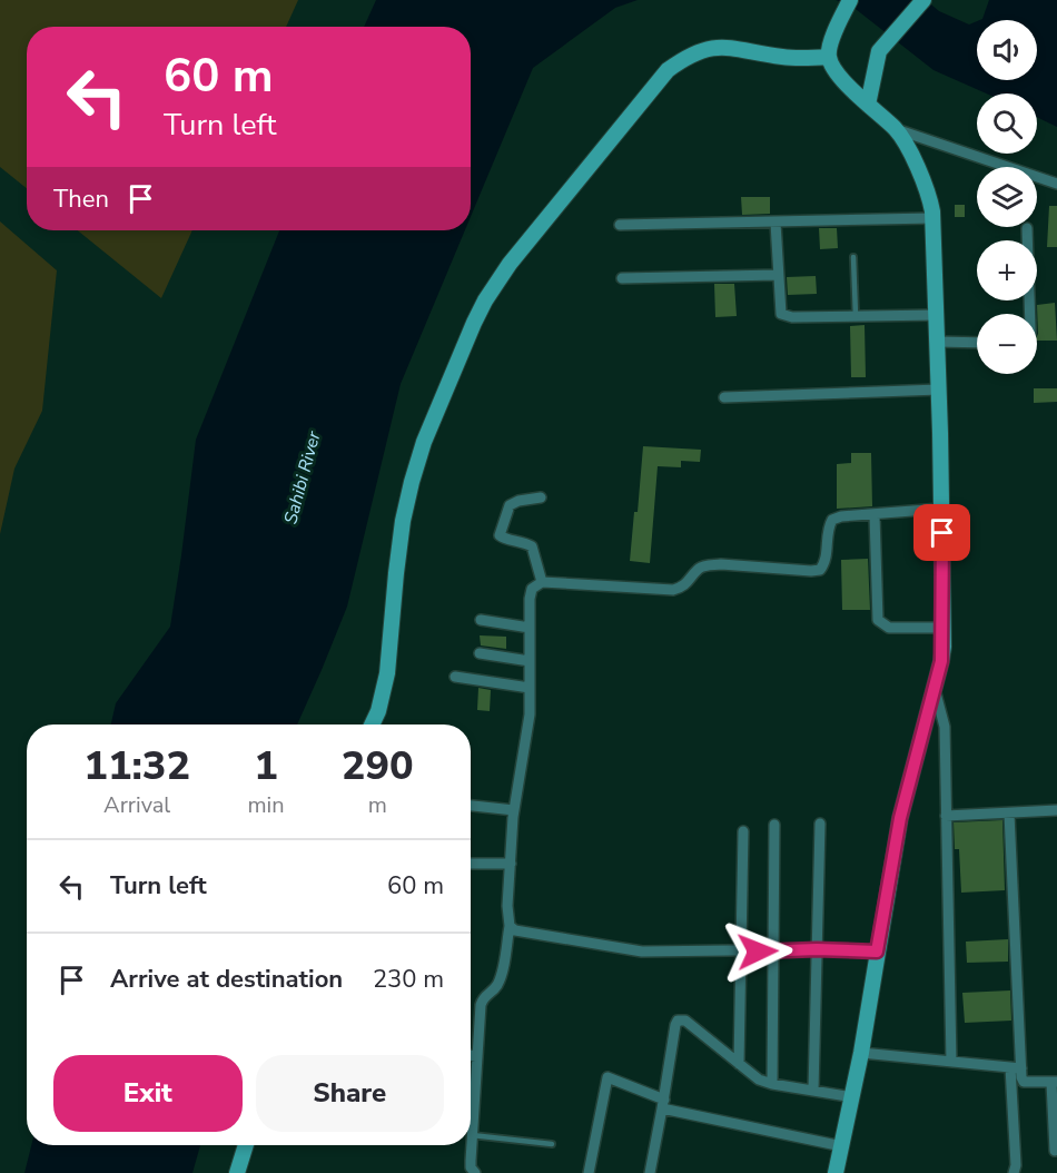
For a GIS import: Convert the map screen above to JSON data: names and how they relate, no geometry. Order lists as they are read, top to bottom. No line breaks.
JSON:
{"water":["Sahibi River"],"page":{"map_buttons":["+","−"],"turn":["60 m","Turn left"],"then":"Then","eta":["11:32","Arrival","1","min","290","m"],"list":[{"name":"Turn left","value":"60 m"},{"name":"Arrive at destination","value":"230 m"}],"buttons":["Exit","Share"]}}
